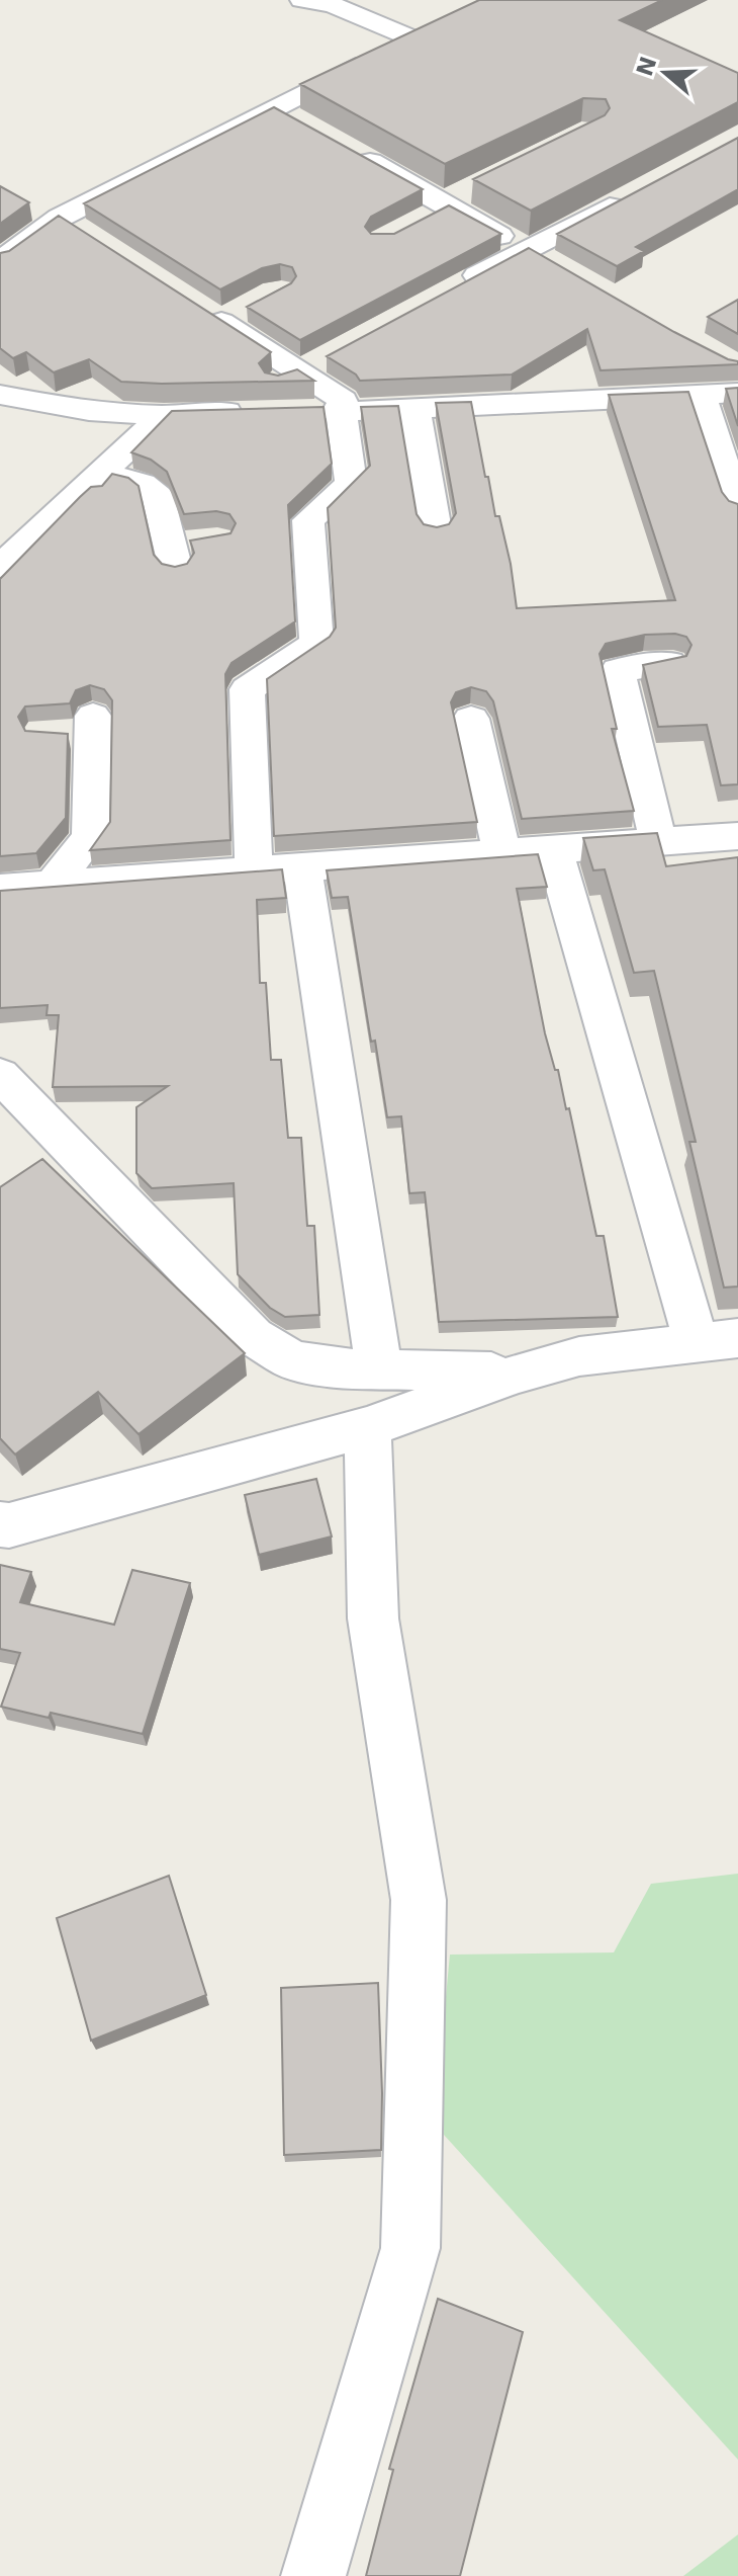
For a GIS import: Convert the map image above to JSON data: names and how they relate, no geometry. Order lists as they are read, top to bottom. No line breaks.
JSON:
{"north":"left"}
